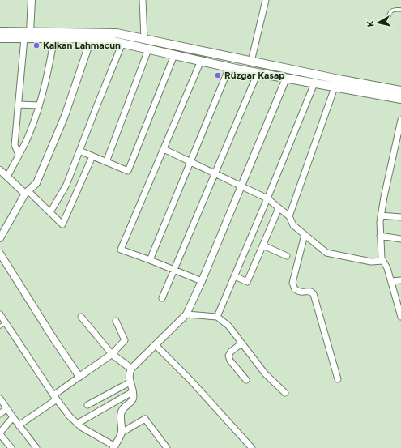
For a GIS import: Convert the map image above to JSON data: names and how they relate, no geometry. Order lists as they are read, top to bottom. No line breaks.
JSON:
{"places":["Kalkan Lahmacun","Rüzgar Kasap"],"north":"left"}
